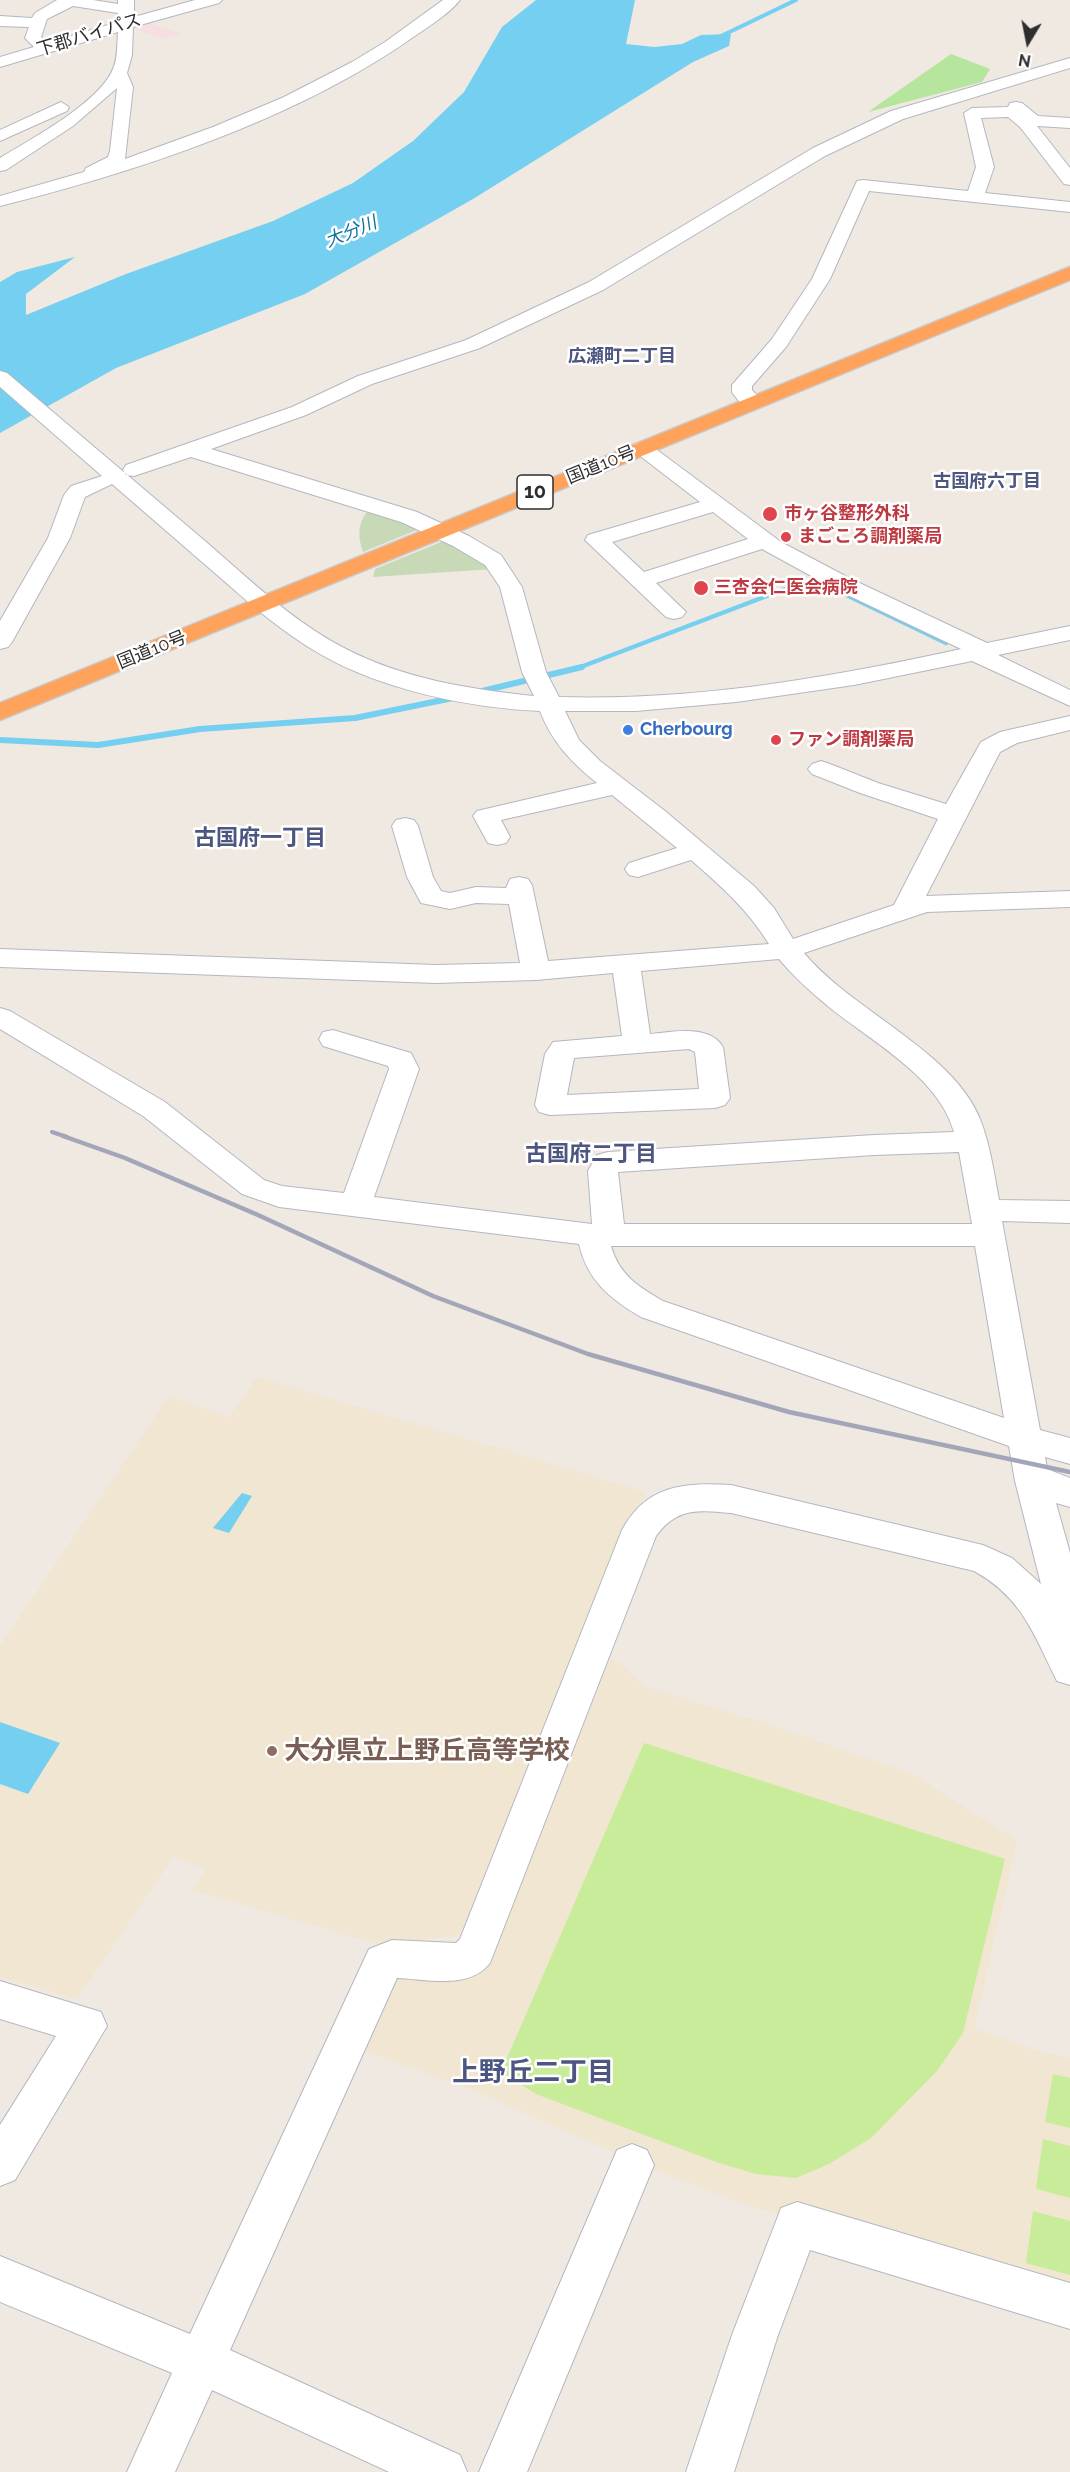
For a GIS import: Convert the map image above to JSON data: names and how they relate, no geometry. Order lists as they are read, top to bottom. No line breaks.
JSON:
{"streets":{"highway":["国道10号","10"],"street":["下郡バイパス"]},"districts":["広瀬町二丁目","古国府六丁目","古国府一丁目","古国府二丁目","上野丘二丁目"],"water":["大分川"],"places":["市ヶ谷整形外科","まごころ調剤薬局","三杏会仁医会病院","Cherbourg","ファン調剤薬局","大分県立上野丘高等学校"],"north":"bottom"}
